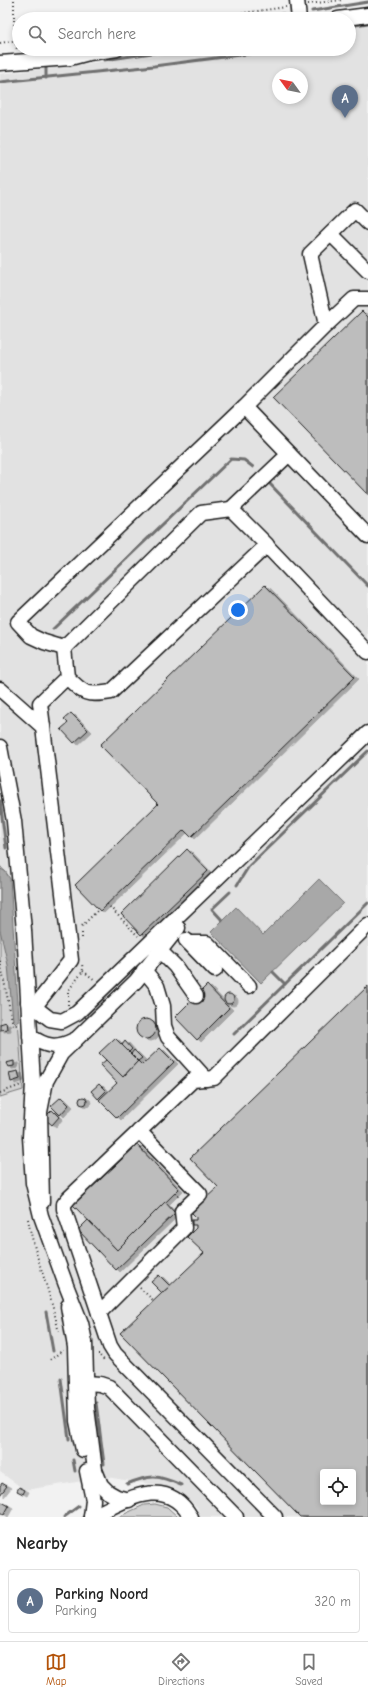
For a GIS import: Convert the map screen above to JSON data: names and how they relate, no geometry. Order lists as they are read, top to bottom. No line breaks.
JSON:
{"north":"top left","page":{"search":"Search here","pins":"A","heading":"Nearby","list":[{"mark":"A","name":"Parking Noord","note":"Parking","value":"320 m"}],"nav":["Map","Directions","Saved"]}}
